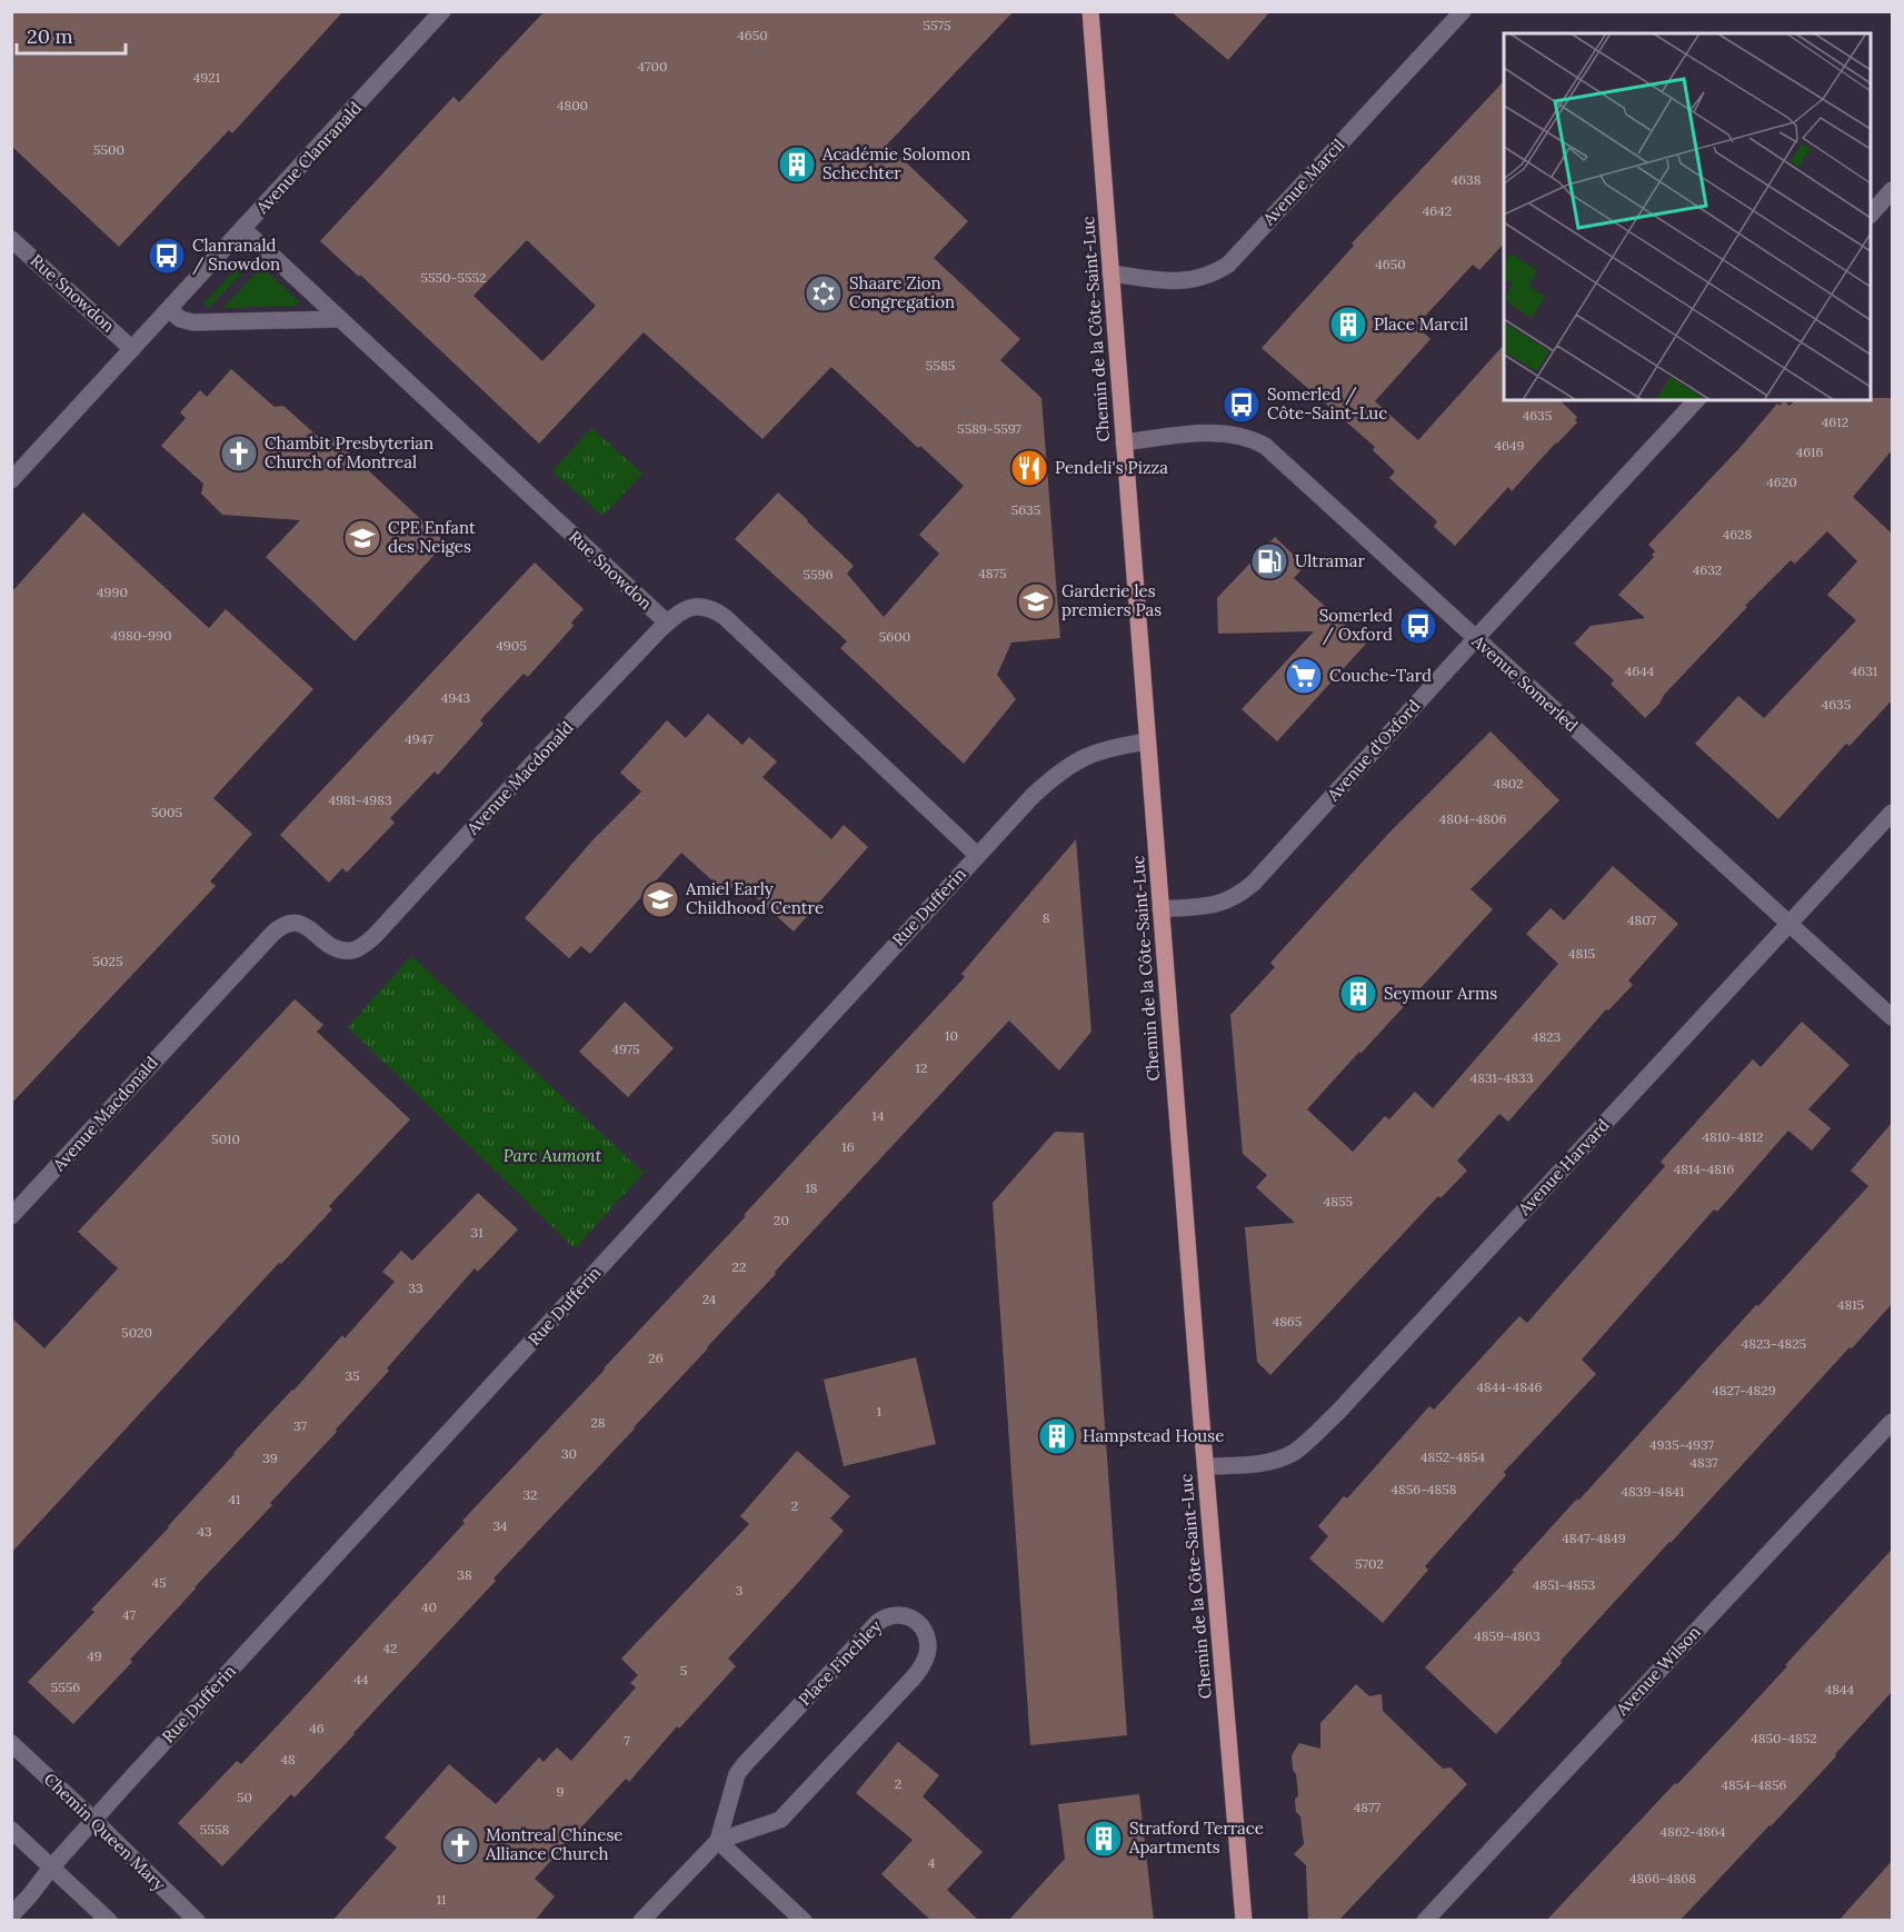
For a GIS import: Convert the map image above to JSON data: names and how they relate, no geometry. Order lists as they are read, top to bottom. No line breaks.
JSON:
{"streets":{"main road":["Chemin de la Côte-Saint-Luc"],"street":["Avenue Clanranald","Avenue Marcil","Rue Snowdon","Avenue Somerled","Avenue d'Oxford","Avenue Macdonald","Rue Dufferin","Avenue Harvard","Place Finchley","Avenue Wilson","Chemin Queen Mary"]},"crossings":[["Avenue Clanranald","Rue Snowdon"],["Avenue Marcil","Chemin de la Côte-Saint-Luc"],["Rue Snowdon","Avenue Macdonald"],["Rue Snowdon","Rue Dufferin"],["Chemin de la Côte-Saint-Luc","Avenue Somerled"],["Chemin de la Côte-Saint-Luc","Avenue d'Oxford"],["Chemin de la Côte-Saint-Luc","Rue Dufferin"],["Chemin de la Côte-Saint-Luc","Avenue Harvard"],["Avenue Somerled","Avenue d'Oxford"],["Avenue Somerled","Avenue Harvard"],["Rue Dufferin","Chemin Queen Mary"]],"parks":["Parc Aumont"],"places":{"building":["Académie Solomon Schechter","Place Marcil","Seymour Arms","Hampstead House","Stratford Terrace Apartments"],"bus stop":["Clanranald / Snowdon","Somerled / Côte-Saint-Luc","Somerled / Oxford"],"synagogue":["Shaare Zion Congregation"],"church":["Chambit Presbyterian Church of Montreal","Montreal Chinese Alliance Church"],"restaurant":["Pendeli's Pizza"],"school or university":["CPE Enfant des Neiges","Garderie les premiers Pas","Amiel Early Childhood Centre"],"fuel station":["Ultramar"],"supermarket":["Couche-Tard"]},"house_numbers":["5575","4650","4700","4921","4800","5500","4638","4642","4650","5550-5552","5585","4635","4612","5589-5597","4649","4616","4620","5635","4628","4632","4875","5596","4990","4980-990","5600","4905","4644","4631","4943","4635","4947","4802","4981-4983","5005","4804-4806","8","4807","4815","5025","10","4823","4975","12","4831-4833","14","4810-4812","5010","16","4814-4816","18","4855","20","31","22","33","24","4815","4865","5020","4823-4825","26","35","4844-4846","4827-4829","1","28","37","4935-4937","30","4852-4854","39","4837","4856-4858","4839-4841","32","41","2","34","43","4847-4849","5702","38","45","4851-4853","3","40","47","4859-4863","42","49","5","44","5556","4844","46","4850-4852","7","48","2","4854-4856","9","50","4877","5558","4862-4864","4","4866-4868","11"],"scale_bar":"20 m"}
